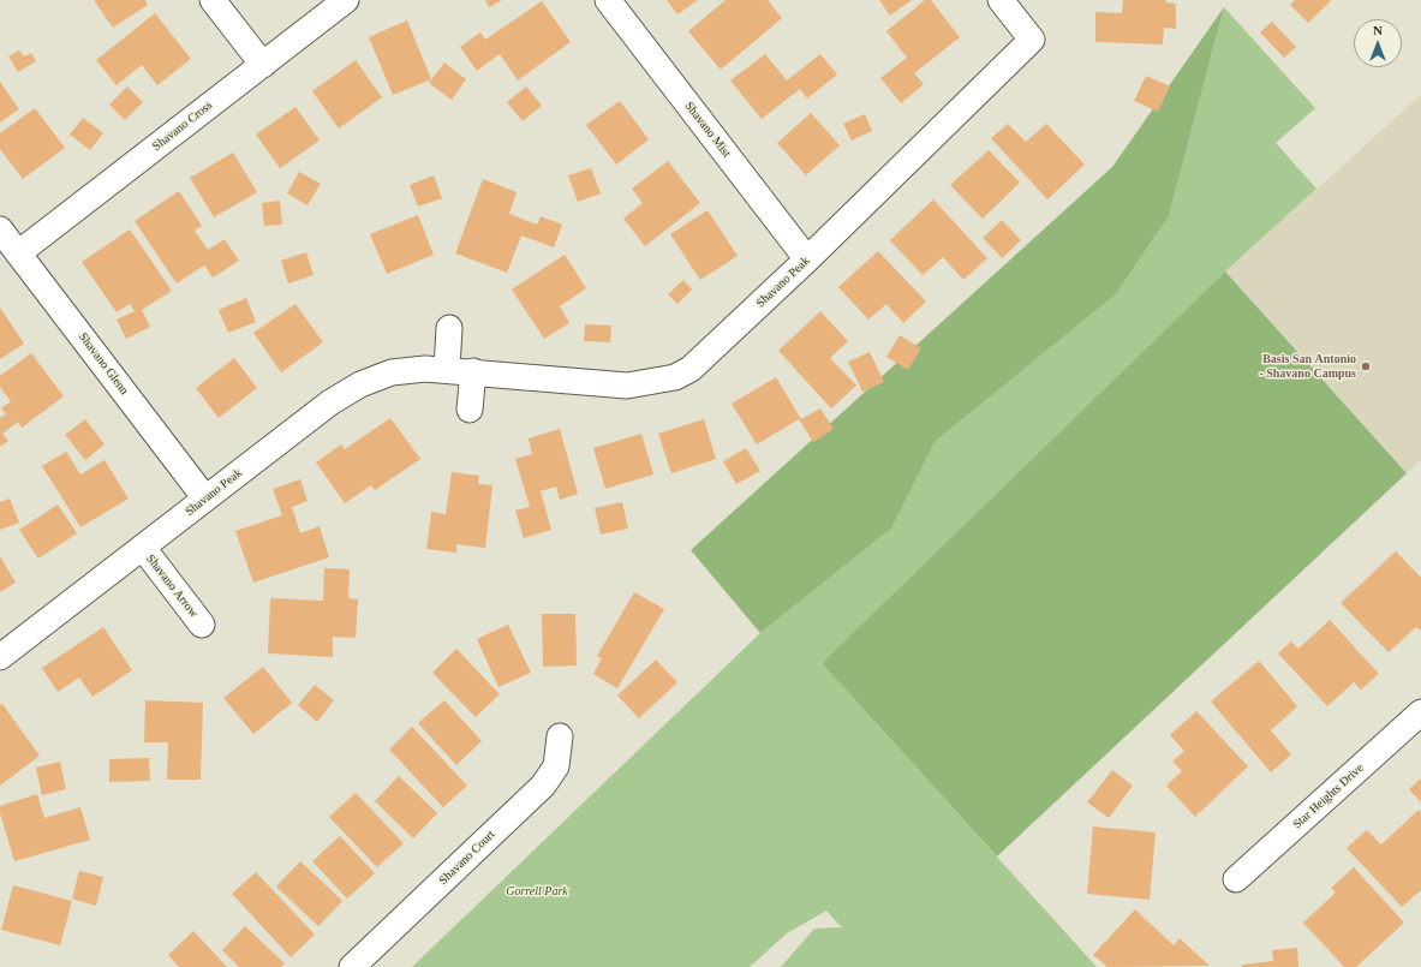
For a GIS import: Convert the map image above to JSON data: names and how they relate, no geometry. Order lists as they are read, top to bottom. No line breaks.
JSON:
{"streets":{"street":["Shavano Cross","Shavano Mist","Shavano Peak","Shavano Glenn","Shavano Arrow","Star Heights Drive","Shavano Court"]},"crossings":[["Shavano Cross","Shavano Glenn"],["Shavano Mist","Shavano Peak"],["Shavano Peak","Shavano Glenn"],["Shavano Peak","Shavano Arrow"]],"parks":["Gorrell Park"],"places":["Basis San Antonio - Shavano Campus"],"north":"top"}
